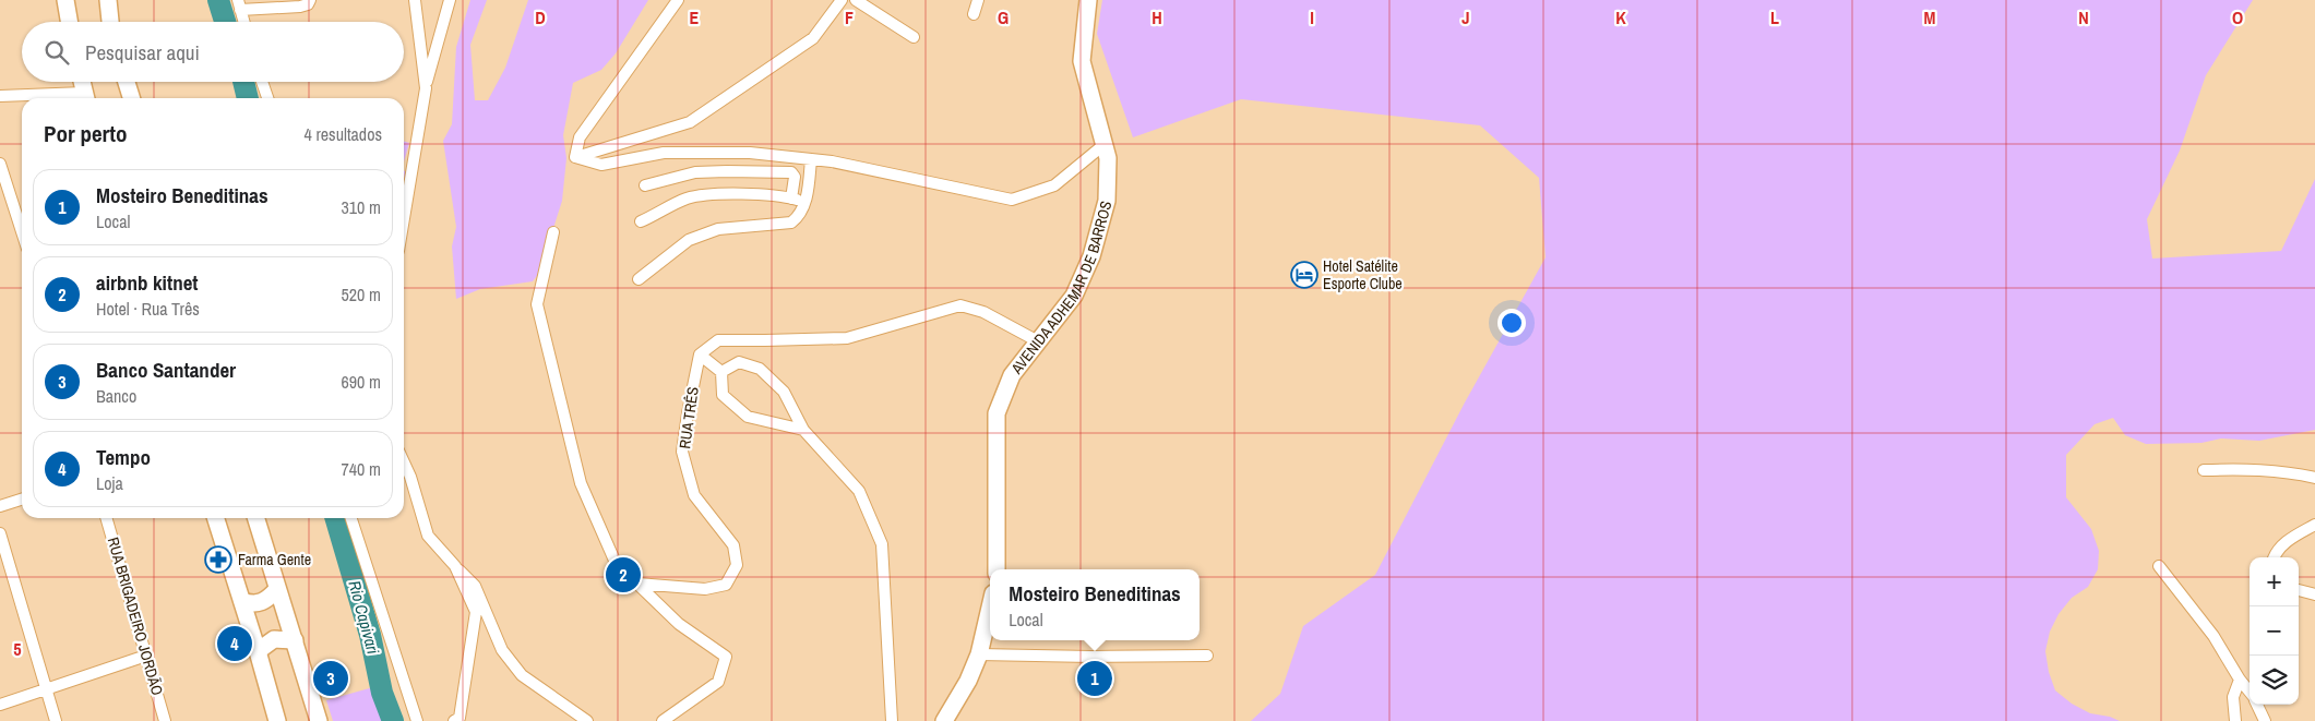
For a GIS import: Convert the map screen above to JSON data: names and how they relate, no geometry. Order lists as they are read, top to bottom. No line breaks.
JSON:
{"streets":{"street":["AVENIDA ADHEMAR DE BARROS","RUA TRÊS","RUA BRIGADEIRO JORDÃO"]},"water":["Rio Capivari"],"places":{"hotel":["Hotel Satélite Esporte Clube"],"pharmacy":["Farma Gente"]},"page":{"search":"Pesquisar aqui","heading":["Por perto","4 resultados"],"list":[{"mark":"1","name":"Mosteiro Beneditinas","note":"Local","value":"310 m"},{"mark":"2","name":"airbnb kitnet","note":"Hotel · Rua Três","value":"520 m"},{"mark":"3","name":"Banco Santander","note":"Banco","value":"690 m"},{"mark":"4","name":"Tempo","note":"Loja","value":"740 m"}],"pins":["2","4","1","3"],"map_buttons":["+","−"],"popup":["Mosteiro Beneditinas","Local"]},"grid":{"columns":["D","E","F","G","H","I","J","K","L","M","N","O"],"rows":["5"]}}
